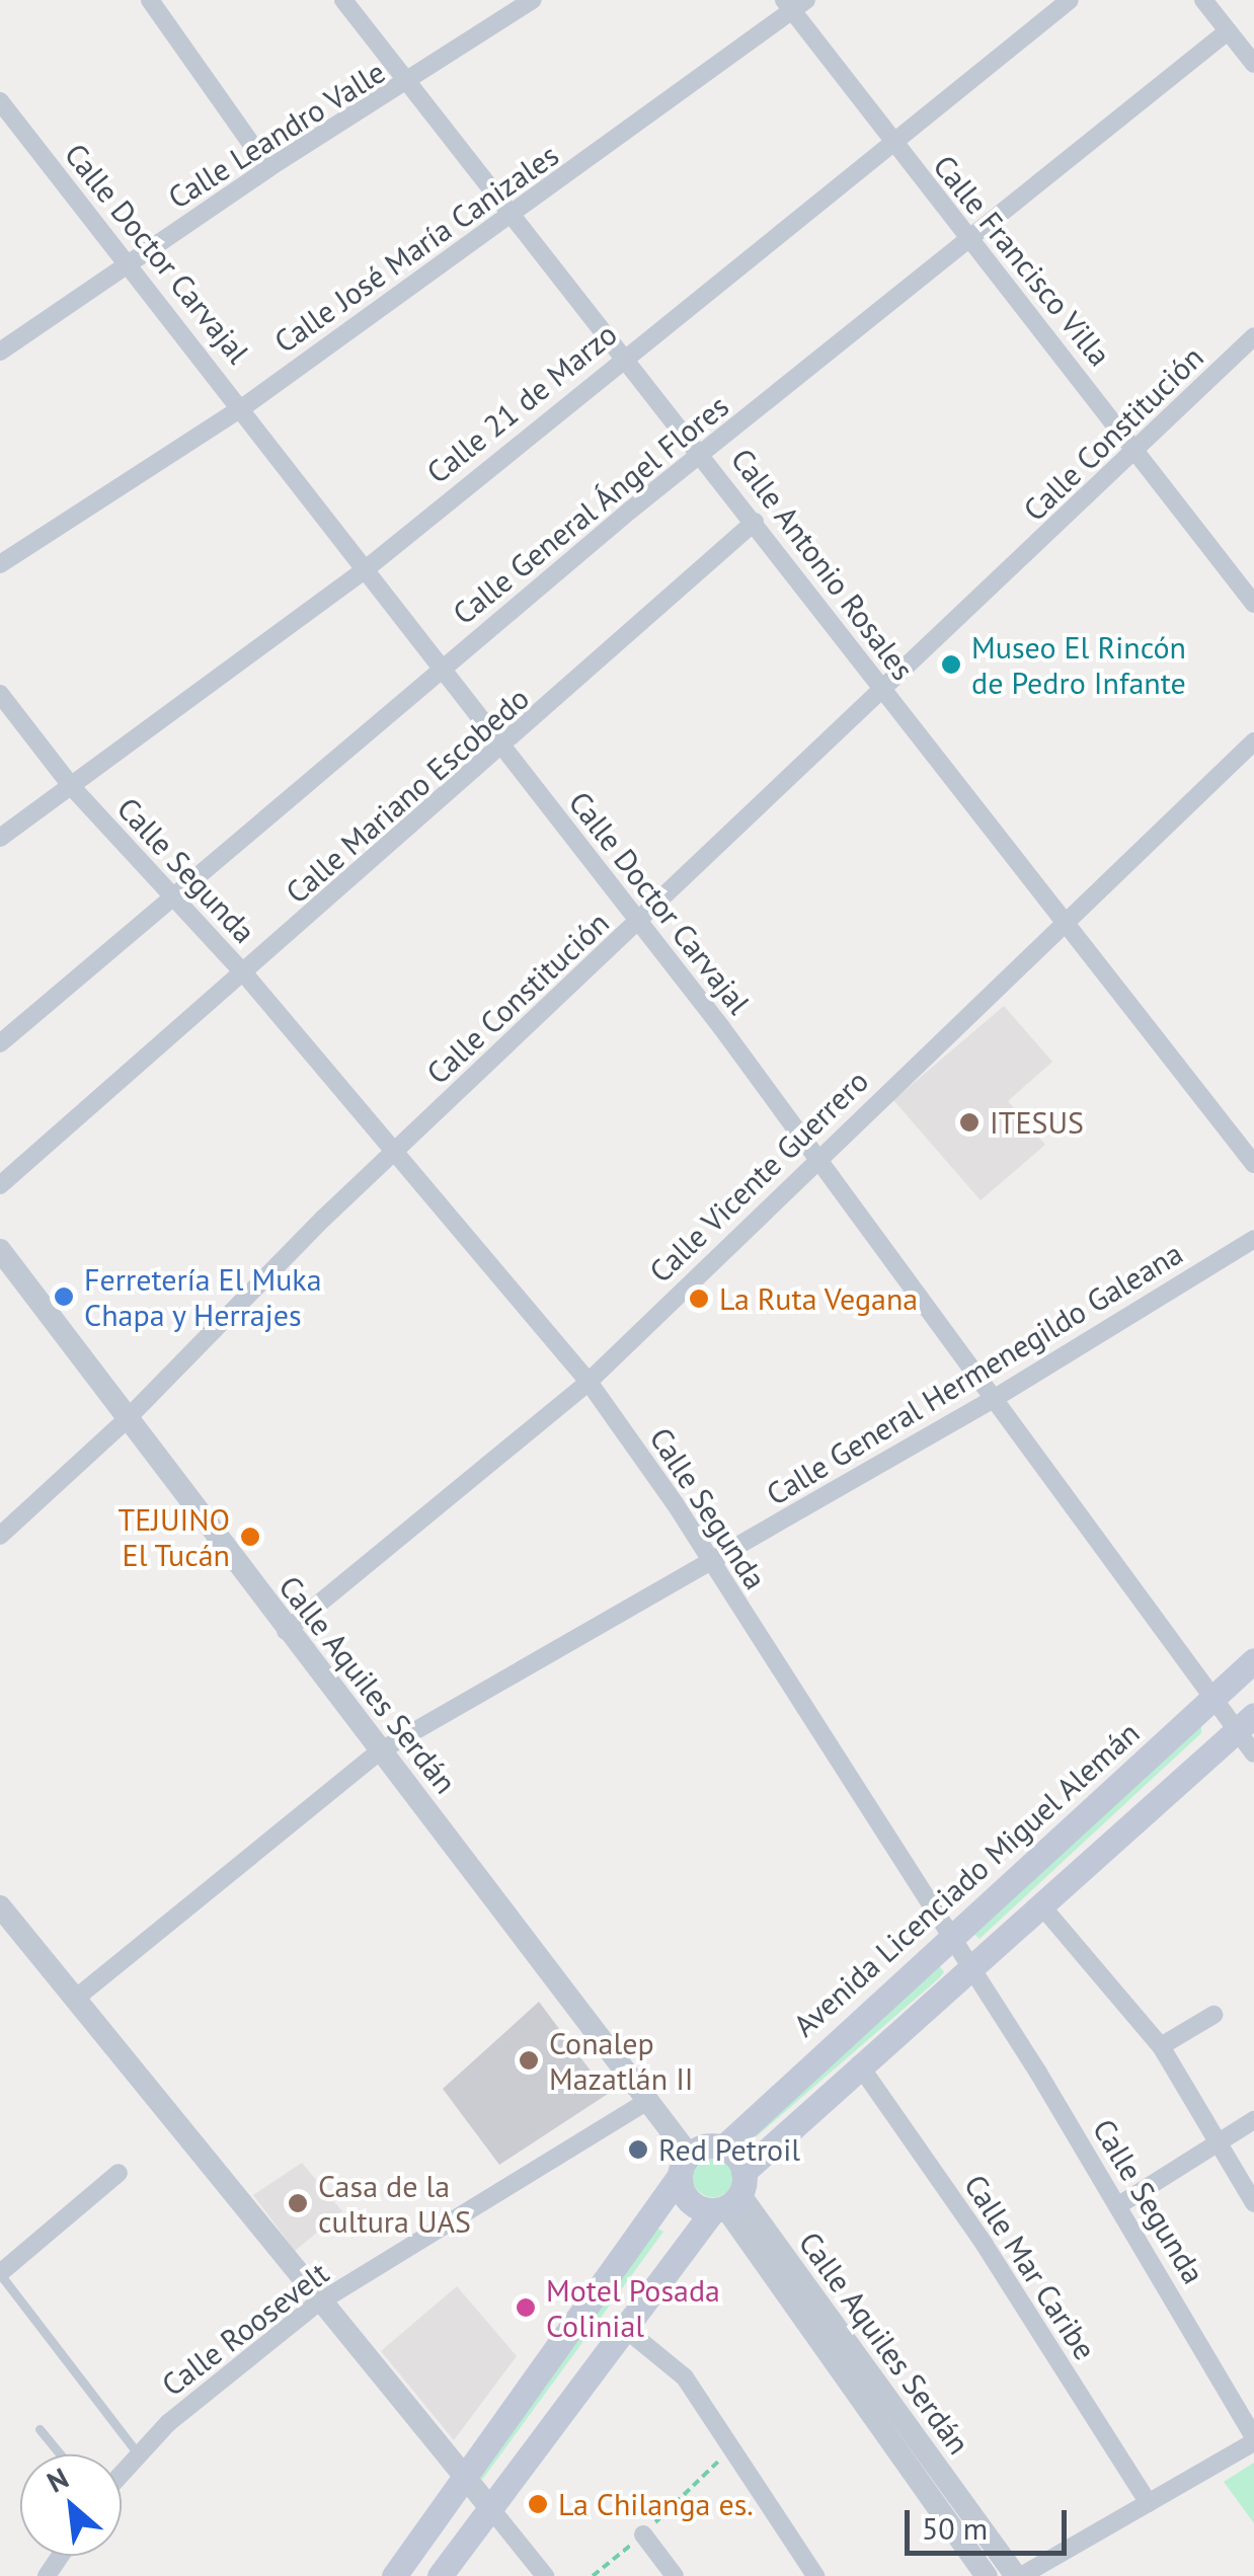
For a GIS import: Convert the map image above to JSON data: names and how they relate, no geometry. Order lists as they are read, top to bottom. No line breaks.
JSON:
{"streets":{"main road":["Avenida Licenciado Miguel Alemán"],"street":["Calle Leandro Valle","Calle José María Canizales","Calle Doctor Carvajal","Calle Francisco Villa","Calle 21 de Marzo","Calle Constitución","Calle General Ángel Flores","Calle Antonio Rosales","Calle Mariano Escobedo","Calle Segunda","Calle Vicente Guerrero","Calle General Hermenegildo Galeana","Calle Aquiles Serdán","Calle Mar Caribe","Calle Roosevelt"]},"crossings":[["Calle Leandro Valle","Calle Doctor Carvajal"],["Calle Leandro Valle","Calle Antonio Rosales"],["Calle José María Canizales","Calle Doctor Carvajal"],["Calle José María Canizales","Calle Francisco Villa"],["Calle José María Canizales","Calle Antonio Rosales"],["Calle Doctor Carvajal","Calle 21 de Marzo"],["Calle Doctor Carvajal","Calle Constitución"],["Calle Doctor Carvajal","Calle General Ángel Flores"],["Calle Doctor Carvajal","Calle Mariano Escobedo"],["Calle Doctor Carvajal","Calle Vicente Guerrero"],["Calle Doctor Carvajal","Calle General Hermenegildo Galeana"],["Calle Doctor Carvajal","Avenida Licenciado Miguel Alemán"],["Calle Francisco Villa","Calle 21 de Marzo"],["Calle Francisco Villa","Calle Constitución"],["Calle Francisco Villa","Calle General Ángel Flores"],["Calle 21 de Marzo","Calle Antonio Rosales"],["Calle 21 de Marzo","Calle Segunda"],["Calle Constitución","Calle Antonio Rosales"],["Calle Constitución","Calle Segunda"],["Calle Constitución","Calle Aquiles Serdán"],["Calle General Ángel Flores","Calle Antonio Rosales"],["Calle General Ángel Flores","Calle Segunda"],["Calle Antonio Rosales","Calle Mariano Escobedo"],["Calle Antonio Rosales","Calle Vicente Guerrero"],["Calle Mariano Escobedo","Calle Segunda"],["Calle Segunda","Calle Vicente Guerrero"],["Calle Segunda","Calle General Hermenegildo Galeana"],["Calle Segunda","Avenida Licenciado Miguel Alemán"],["Calle Vicente Guerrero","Calle Aquiles Serdán"],["Calle General Hermenegildo Galeana","Calle Aquiles Serdán"],["Calle Aquiles Serdán","Calle Roosevelt"]],"places":["Museo El Rincón de Pedro Infante","ITESUS","Ferretería El Muka Chapa y Herrajes","La Ruta Vegana","TEJUINO El Tucán","Conalep Mazatlán II","Red Petroil","Casa de la cultura UAS","Motel Posada Colinial","La Chilanga es."],"scale_bar":"50 m","north":"top left"}
